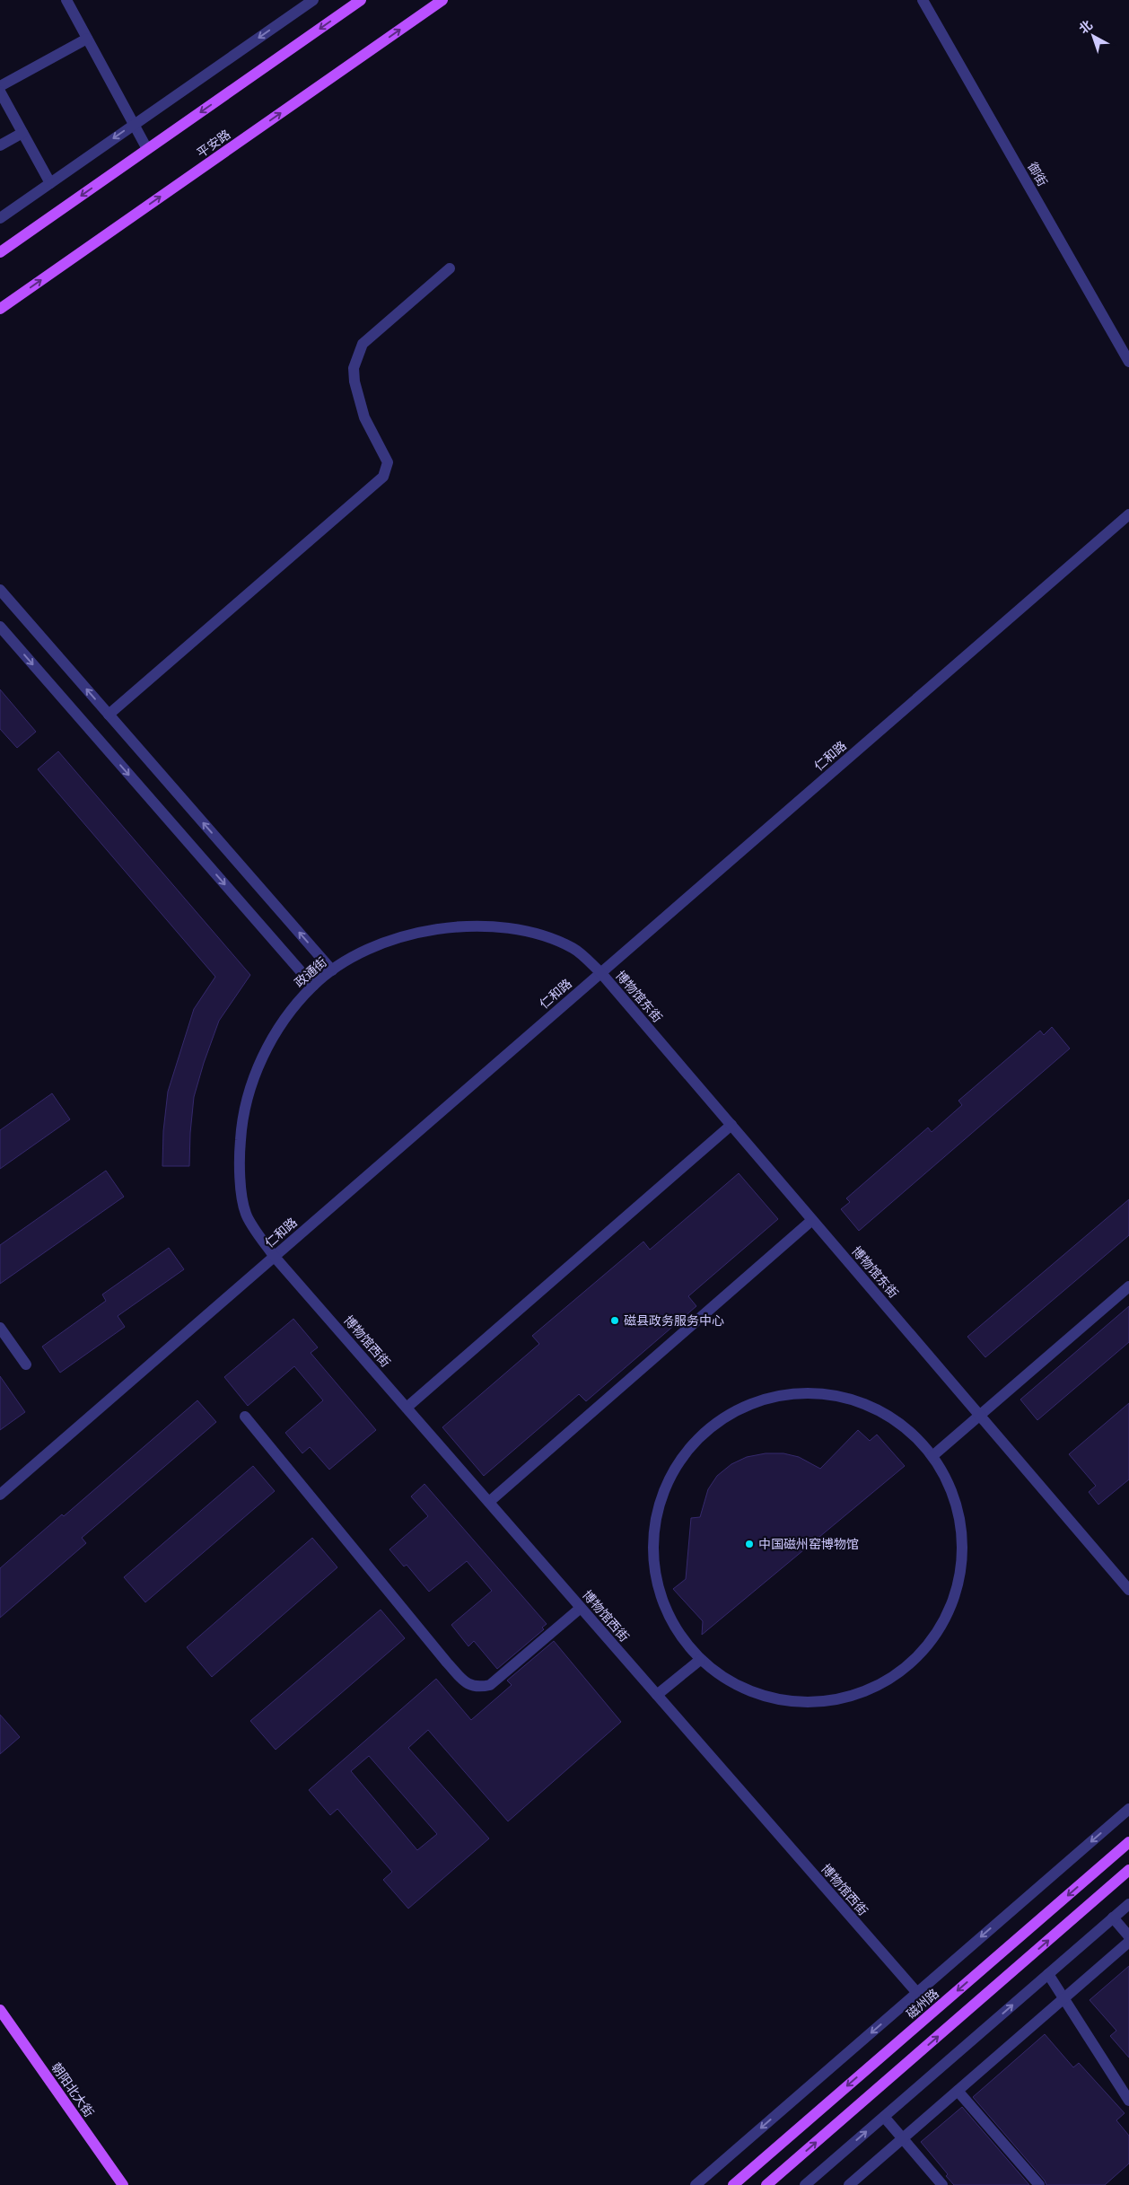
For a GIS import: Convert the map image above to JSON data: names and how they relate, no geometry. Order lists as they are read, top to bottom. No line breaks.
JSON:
{"streets":{"main road":["平安路","磁州路","朝阳北大街"],"street":["御街","仁和路","政通街","博物馆东街","博物馆西街"]},"crossings":[["仁和路","政通街"],["仁和路","博物馆东街"],["仁和路","博物馆西街"],["政通街","博物馆东街"],["政通街","博物馆西街"]],"places":["磁县政务服务中心","中国磁州窑博物馆"],"north":"top left"}
